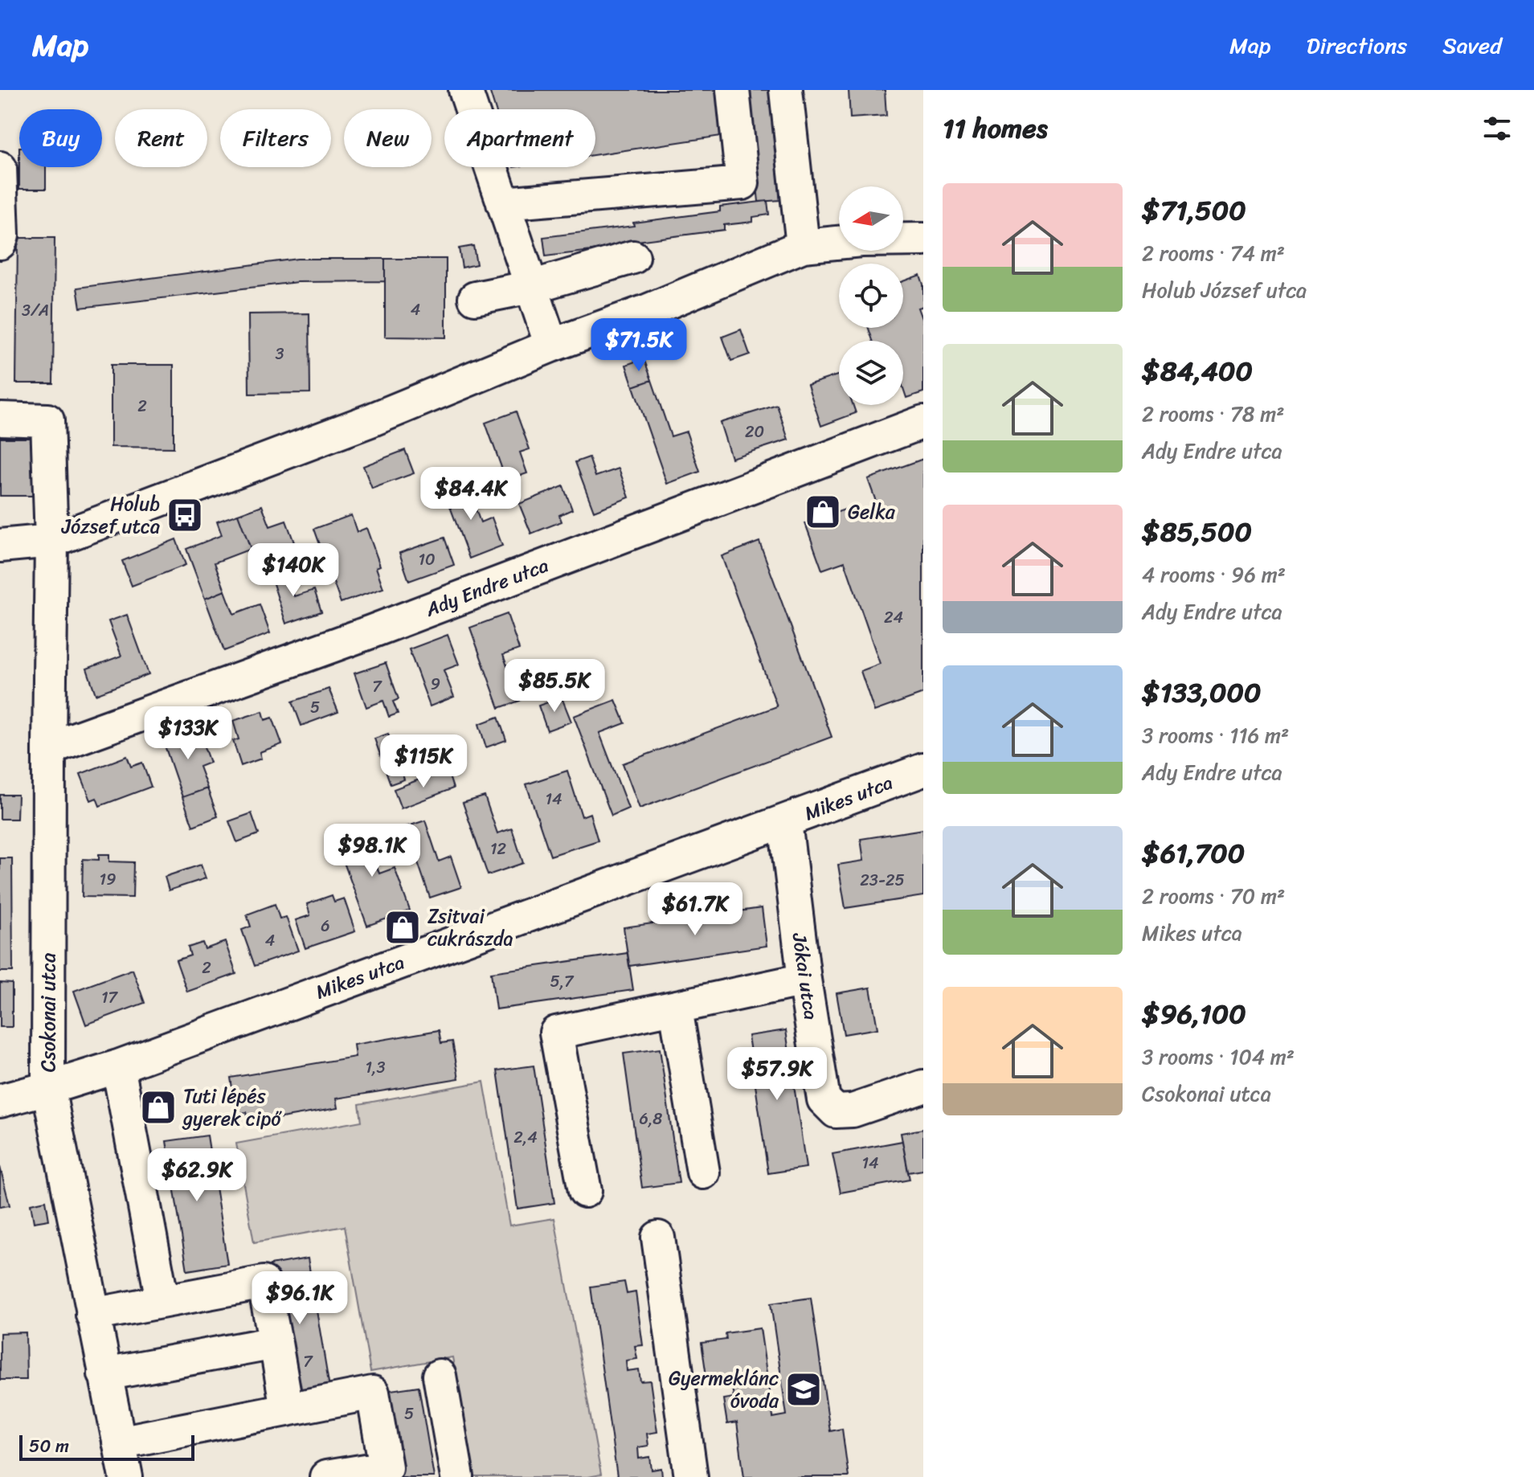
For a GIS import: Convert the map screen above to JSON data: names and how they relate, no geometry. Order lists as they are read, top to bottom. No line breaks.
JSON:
{"streets":{"street":["Ady Endre utca","Mikes utca","Jókai utca","Csokonai utca"]},"crossings":[["Ady Endre utca","Csokonai utca"],["Mikes utca","Jókai utca"],["Mikes utca","Csokonai utca"]],"places":{"shop":["Gelka","Zsitvai cukrászda","Tuti lépés gyerek cipő"],"bus stop":["Holub József utca"],"school or university":["Gyermeklánc óvoda"]},"house_numbers":["4","3/A","3","2","20","10","24","9","7","5","14","12","19","23-25","6","4","2","5,7","17","1,3","6,8","2,4","14","7","5"],"scale_bar":"50 m","north":"left","page":{"header":"Map","nav":["Map","Directions","Saved"],"heading":"11 homes","chip":["Buy","Rent","Filters","New","Apartment"],"list":[{"name":"$71,500","note":"2 rooms · 74 m² · Holub József utca"},{"name":"$84,400","note":"2 rooms · 78 m² · Ady Endre utca"},{"name":"$85,500","note":"4 rooms · 96 m² · Ady Endre utca"},{"name":"$133,000","note":"3 rooms · 116 m² · Ady Endre utca"},{"name":"$61,700","note":"2 rooms · 70 m² · Mikes utca"},{"name":"$96,100","note":"3 rooms · 104 m² · Csokonai utca"}],"price":["$71.5K","$84.4K","$140K","$85.5K","$133K","$115K","$98.1K","$61.7K","$57.9K","$62.9K","$96.1K"],"scale":"50 m"}}
